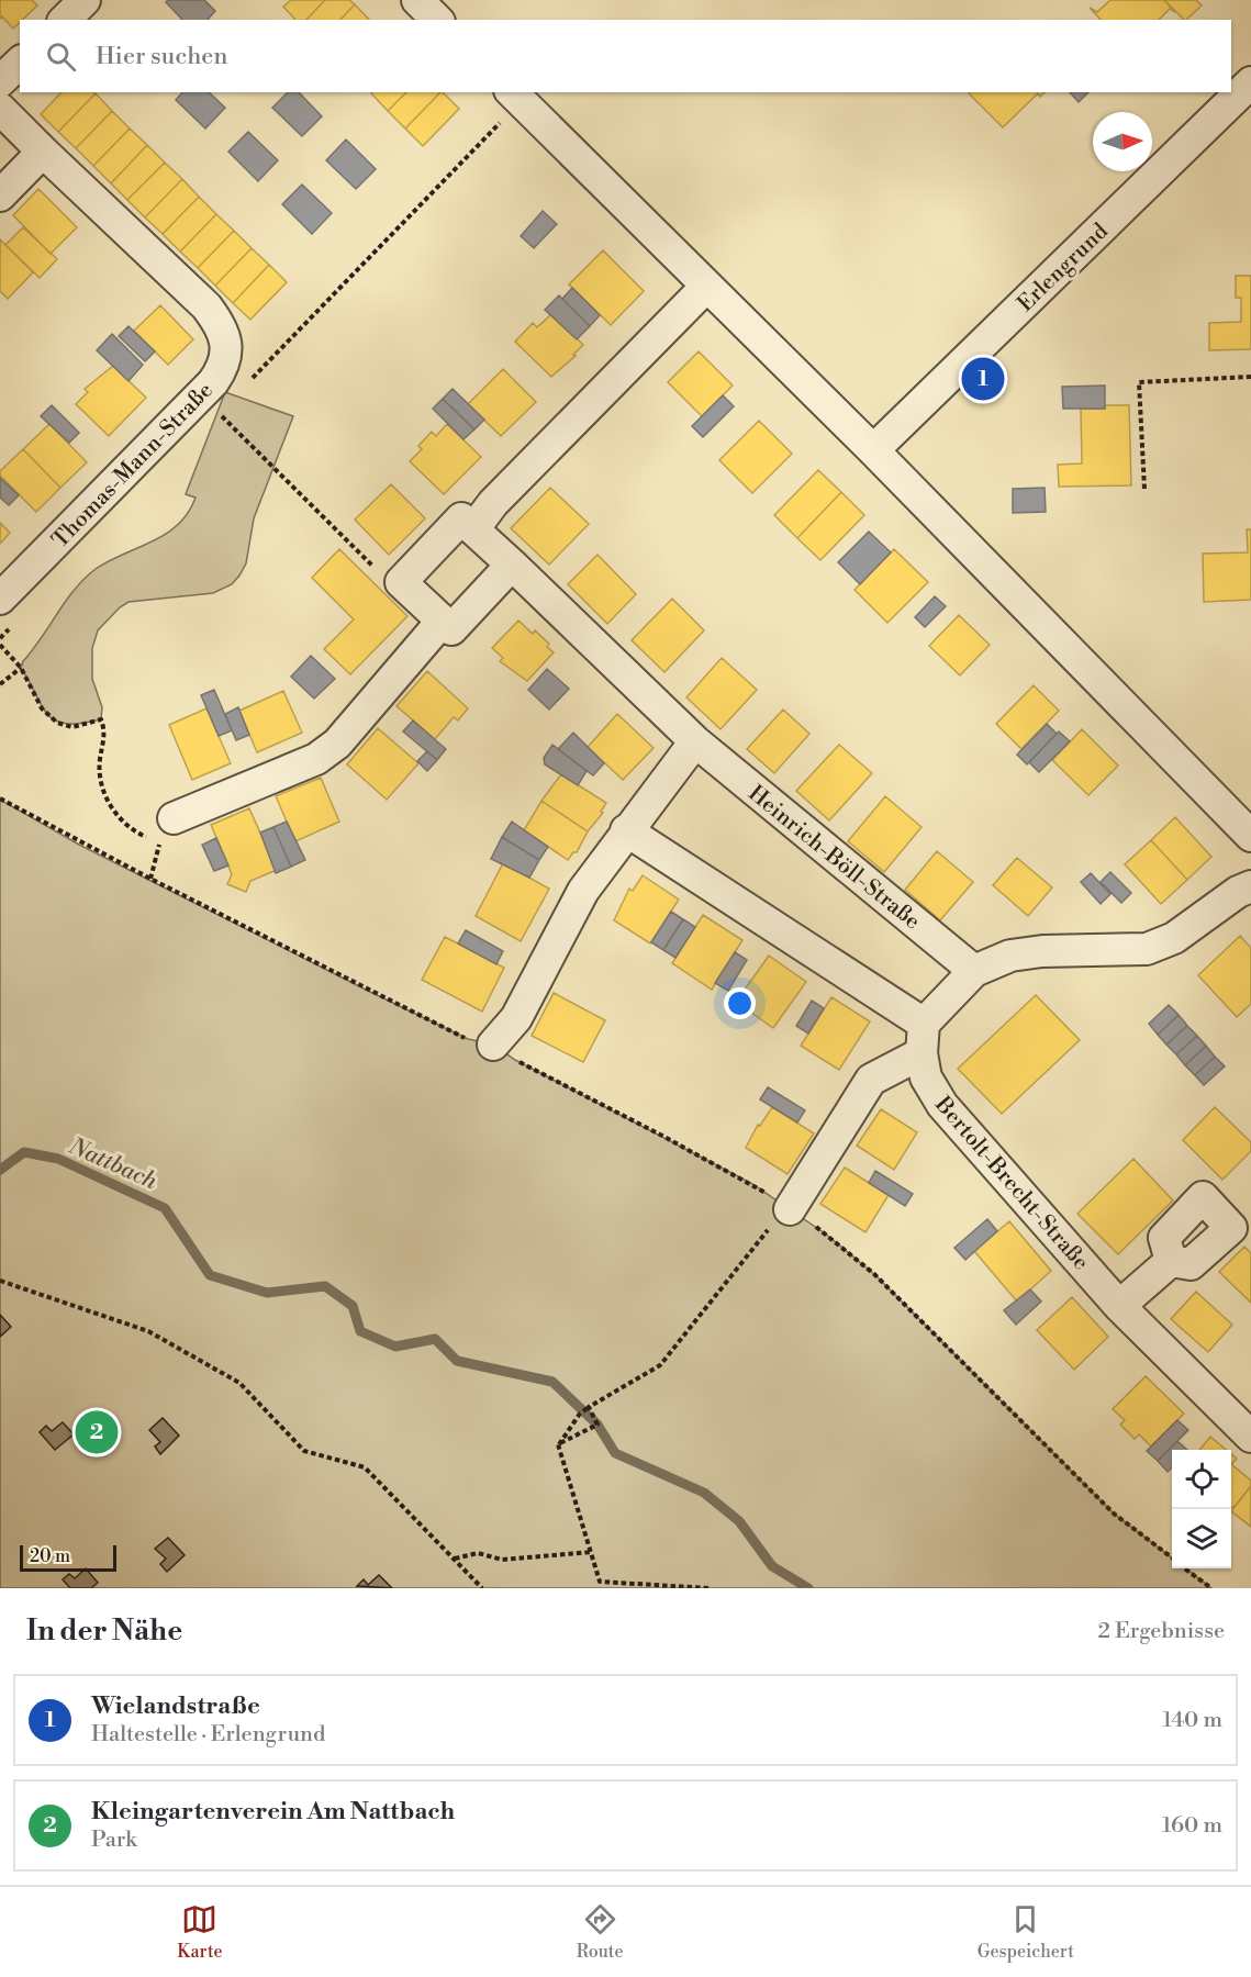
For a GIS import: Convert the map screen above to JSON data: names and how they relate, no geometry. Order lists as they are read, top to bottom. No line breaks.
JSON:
{"streets":{"street":["Erlengrund","Thomas-Mann-Straße","Heinrich-Böll-Straße","Bertolt-Brecht-Straße"]},"water":["Nattbach"],"scale_bar":"20 m","north":"right","page":{"search":"Hier suchen","pins":["1","2"],"scale":"20 m","heading":["In der Nähe","2 Ergebnisse"],"list":[{"mark":"1","name":"Wielandstraße","note":"Haltestelle · Erlengrund","value":"140 m"},{"mark":"2","name":"Kleingartenverein Am Nattbach","note":"Park","value":"160 m"}],"nav":["Karte","Route","Gespeichert"]}}
